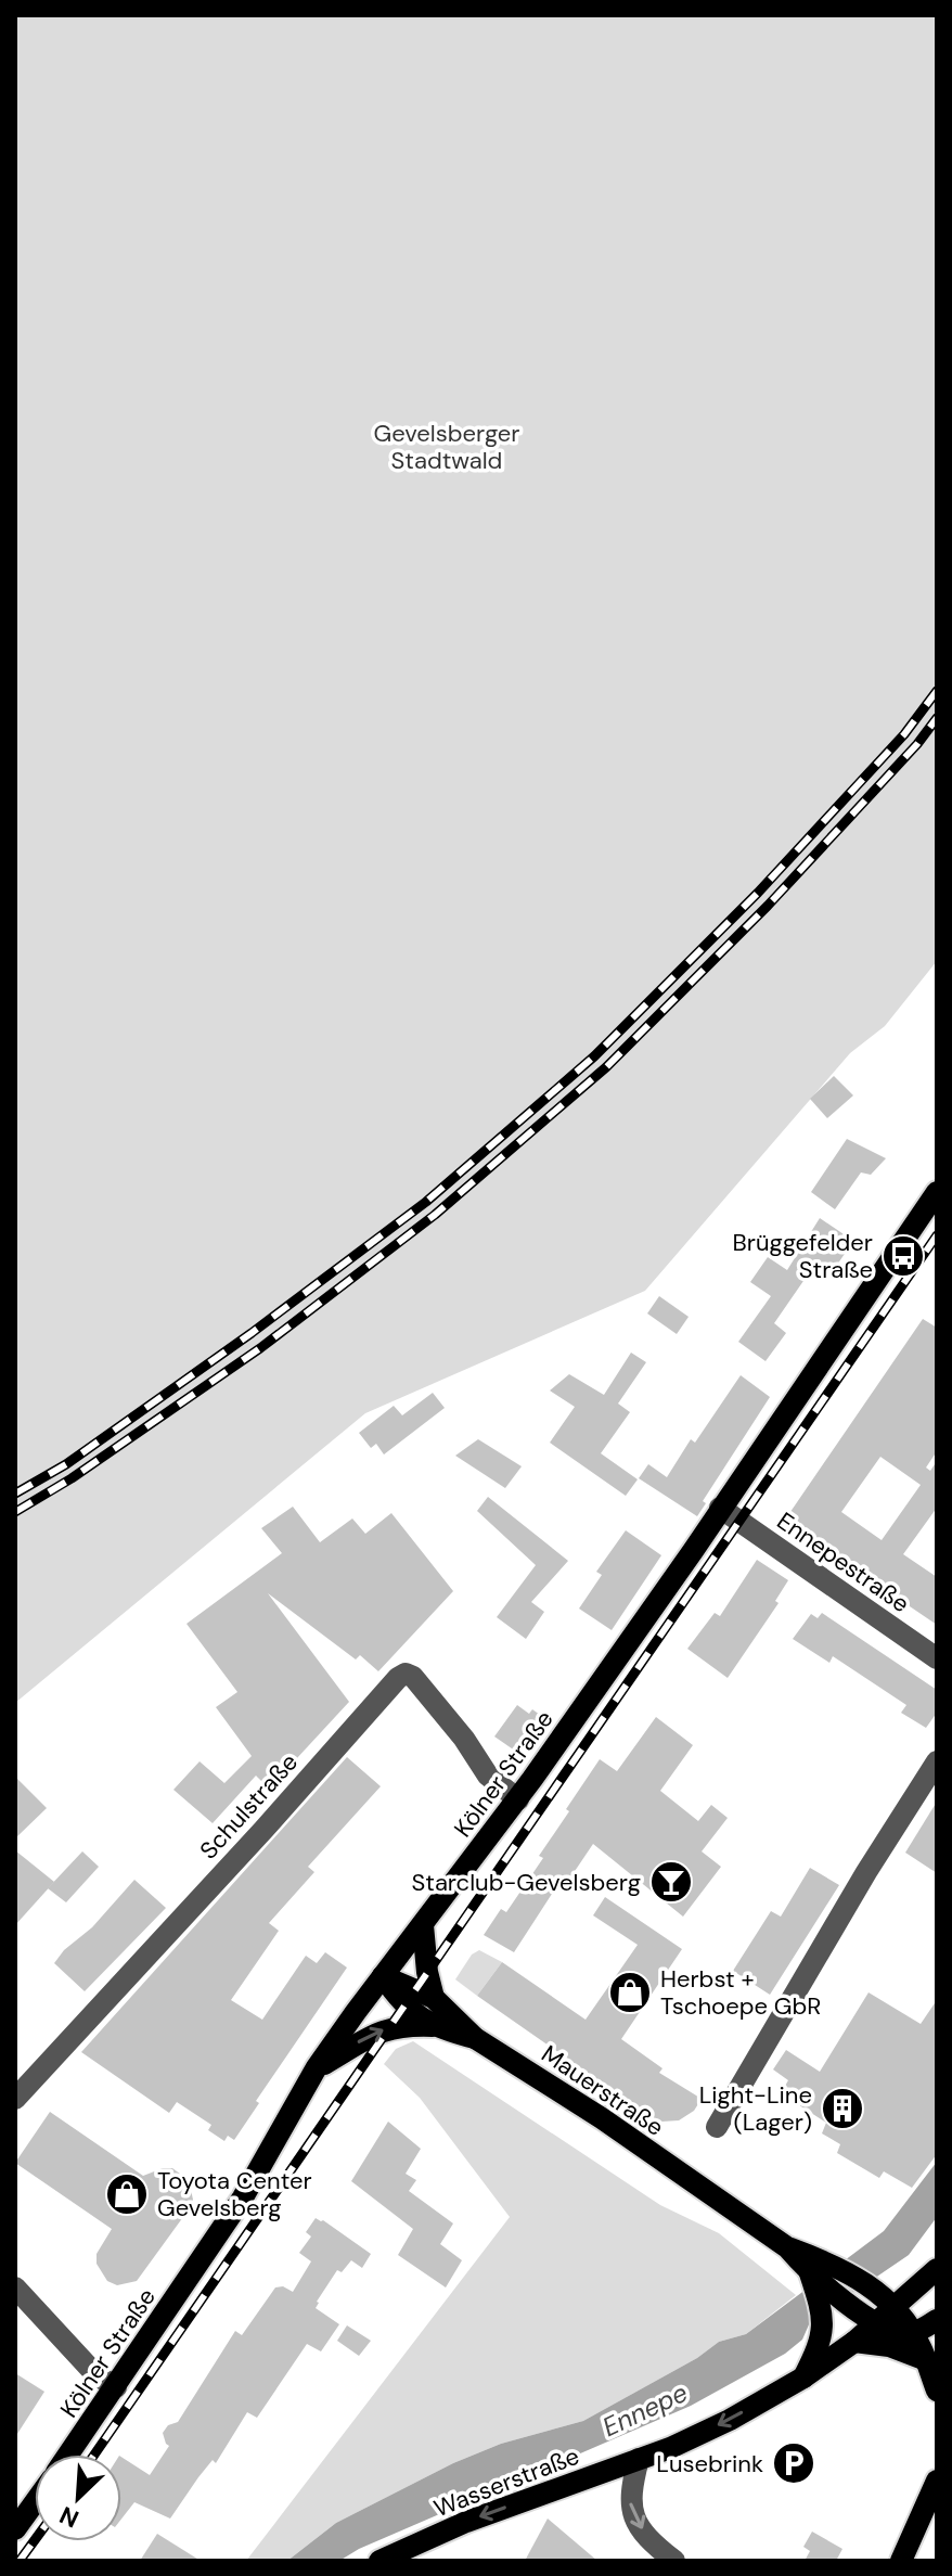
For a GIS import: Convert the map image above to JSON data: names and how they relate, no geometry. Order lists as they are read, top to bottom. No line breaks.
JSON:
{"streets":{"main road":["Kölner Straße","Mauerstraße","Wasserstraße"],"street":["Ennepestraße","Schulstraße"]},"crossings":[["Ennepestraße","Kölner Straße"],["Kölner Straße","Schulstraße"],["Kölner Straße","Mauerstraße"],["Mauerstraße","Wasserstraße"]],"one_way":["Wasserstraße"],"water":["Ennepe"],"parks":["Gevelsberger Stadtwald"],"places":{"bus stop":["Brüggefelder Straße"],"bar":["Starclub-Gevelsberg"],"shop":["Herbst + Tschoepe GbR","Toyota Center Gevelsberg"],"building":["Light-Line (Lager)"],"parking":["Lusebrink"]},"north":"bottom left"}
